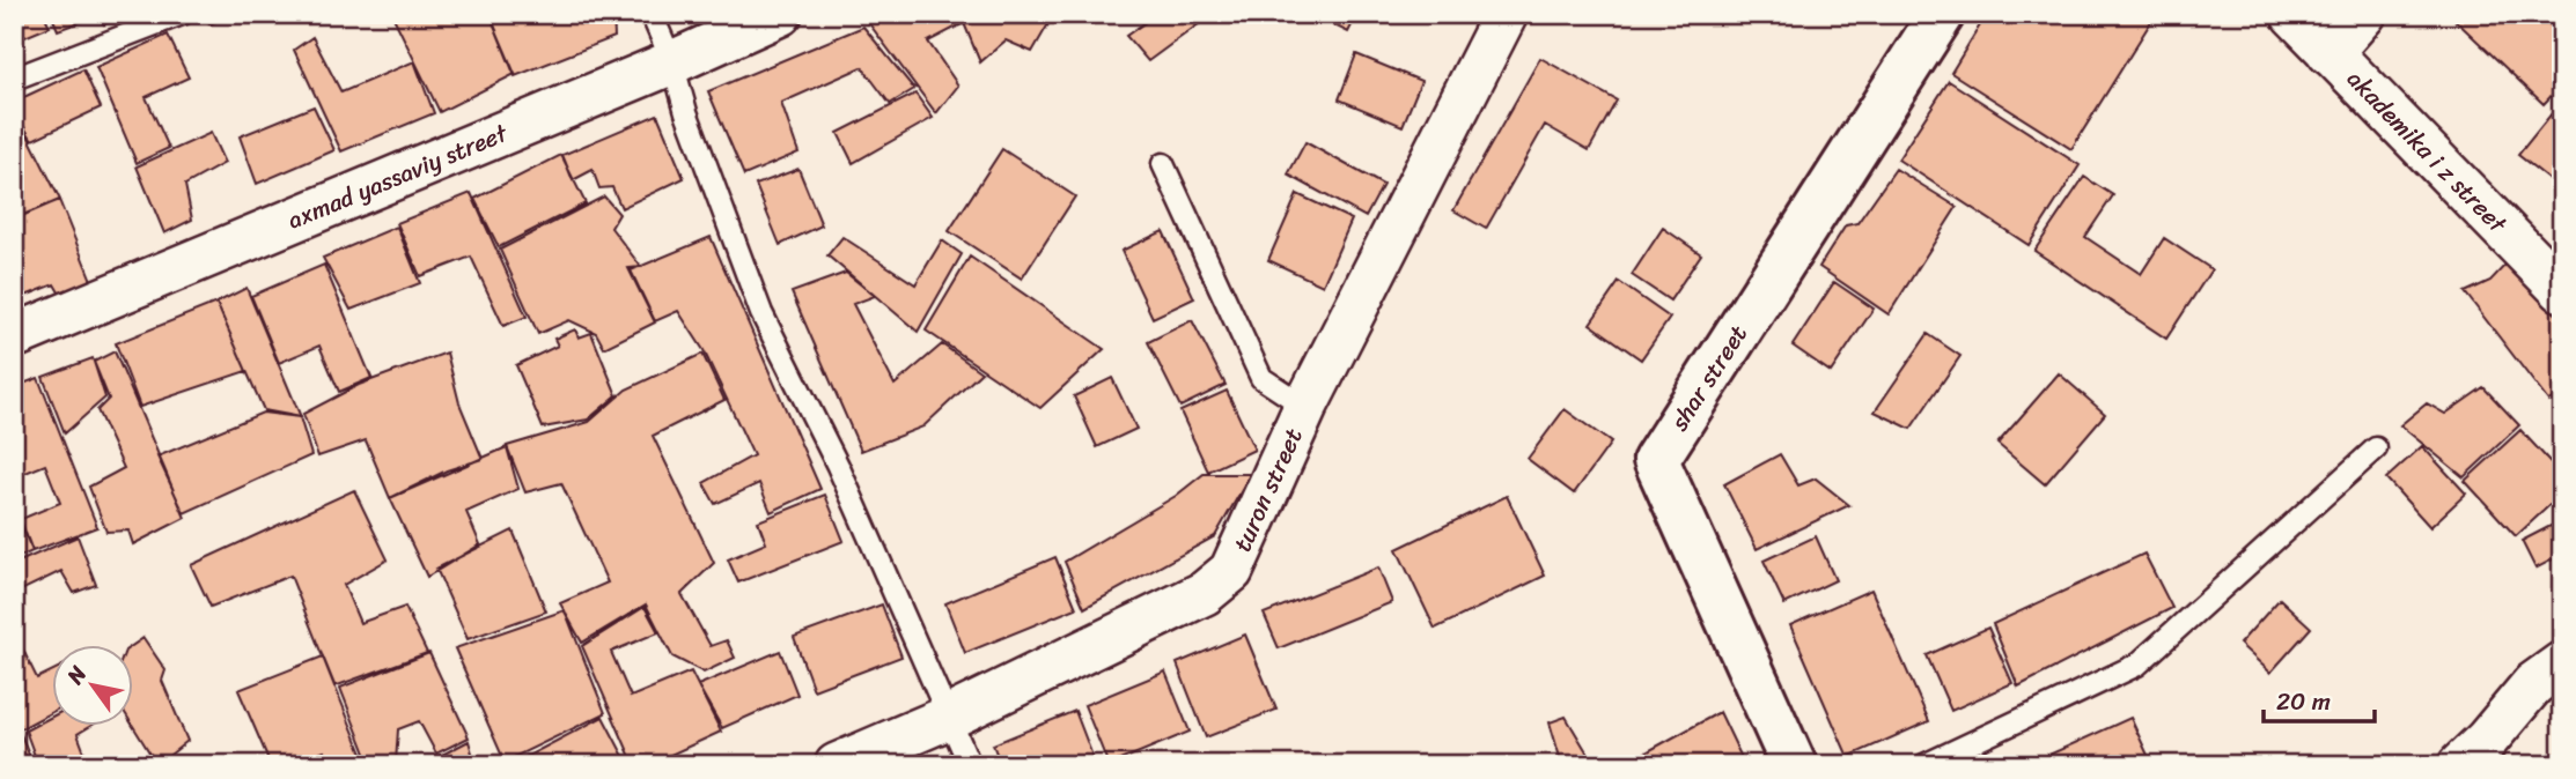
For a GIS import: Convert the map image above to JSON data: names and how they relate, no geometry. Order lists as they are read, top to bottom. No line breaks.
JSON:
{"streets":{"street":["akademika i z street","axmad yassaviy street","shar street","turon street"]},"scale_bar":"20 m","north":"top left"}
